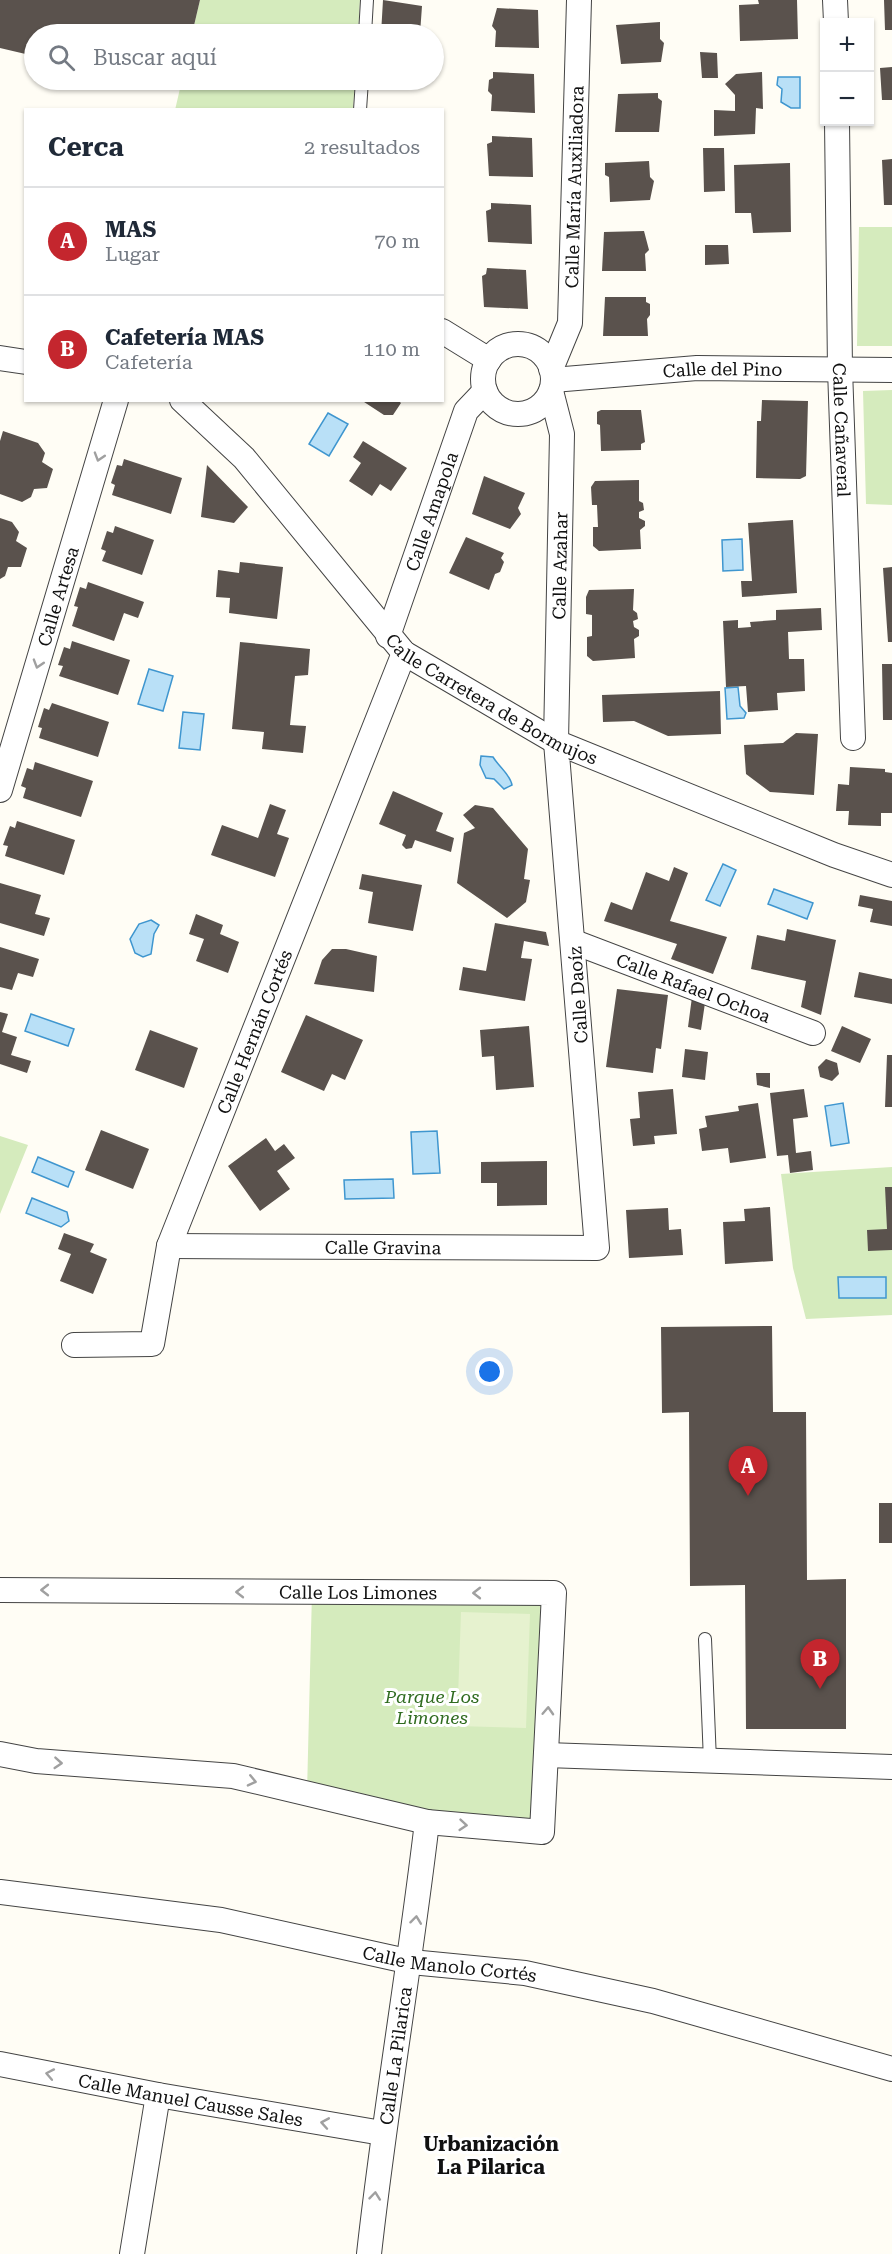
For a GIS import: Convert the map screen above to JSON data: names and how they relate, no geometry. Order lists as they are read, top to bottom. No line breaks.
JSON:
{"streets":{"street":["Calle María Auxiliadora","Calle del Pino","Calle Cañaveral","Calle Amapola","Calle Azahar","Calle Artesa","Calle Carretera de Bormujos","Calle Rafael Ochoa","Calle Daoíz","Calle Hernán Cortés","Calle Gravina","Calle Los Limones","Calle Manolo Cortés","Calle La Pilarica","Calle Manuel Causse Sales"]},"crossings":[["Calle María Auxiliadora","Calle del Pino"],["Calle María Auxiliadora","Calle Amapola"],["Calle María Auxiliadora","Calle Azahar"],["Calle del Pino","Calle Cañaveral"],["Calle del Pino","Calle Amapola"],["Calle del Pino","Calle Azahar"],["Calle Amapola","Calle Azahar"],["Calle Amapola","Calle Carretera de Bormujos"],["Calle Amapola","Calle Hernán Cortés"],["Calle Azahar","Calle Carretera de Bormujos"],["Calle Azahar","Calle Daoíz"],["Calle Carretera de Bormujos","Calle Daoíz"],["Calle Carretera de Bormujos","Calle Hernán Cortés"],["Calle Rafael Ochoa","Calle Daoíz"],["Calle Daoíz","Calle Gravina"],["Calle Hernán Cortés","Calle Gravina"],["Calle Los Limones","Calle La Pilarica"],["Calle Manolo Cortés","Calle La Pilarica"],["Calle La Pilarica","Calle Manuel Causse Sales"]],"one_way":["Calle Artesa","Calle La Pilarica","Calle Manuel Causse Sales"],"districts":["Urbanización La Pilarica"],"parks":["Parque Los Limones"],"page":{"map_buttons":["+","−"],"search":"Buscar aquí","heading":["Cerca","2 resultados"],"list":[{"mark":"A","name":"MAS","note":"Lugar","value":"70 m"},{"mark":"B","name":"Cafetería MAS","note":"Cafetería","value":"110 m"}],"pins":["A","B"]}}
